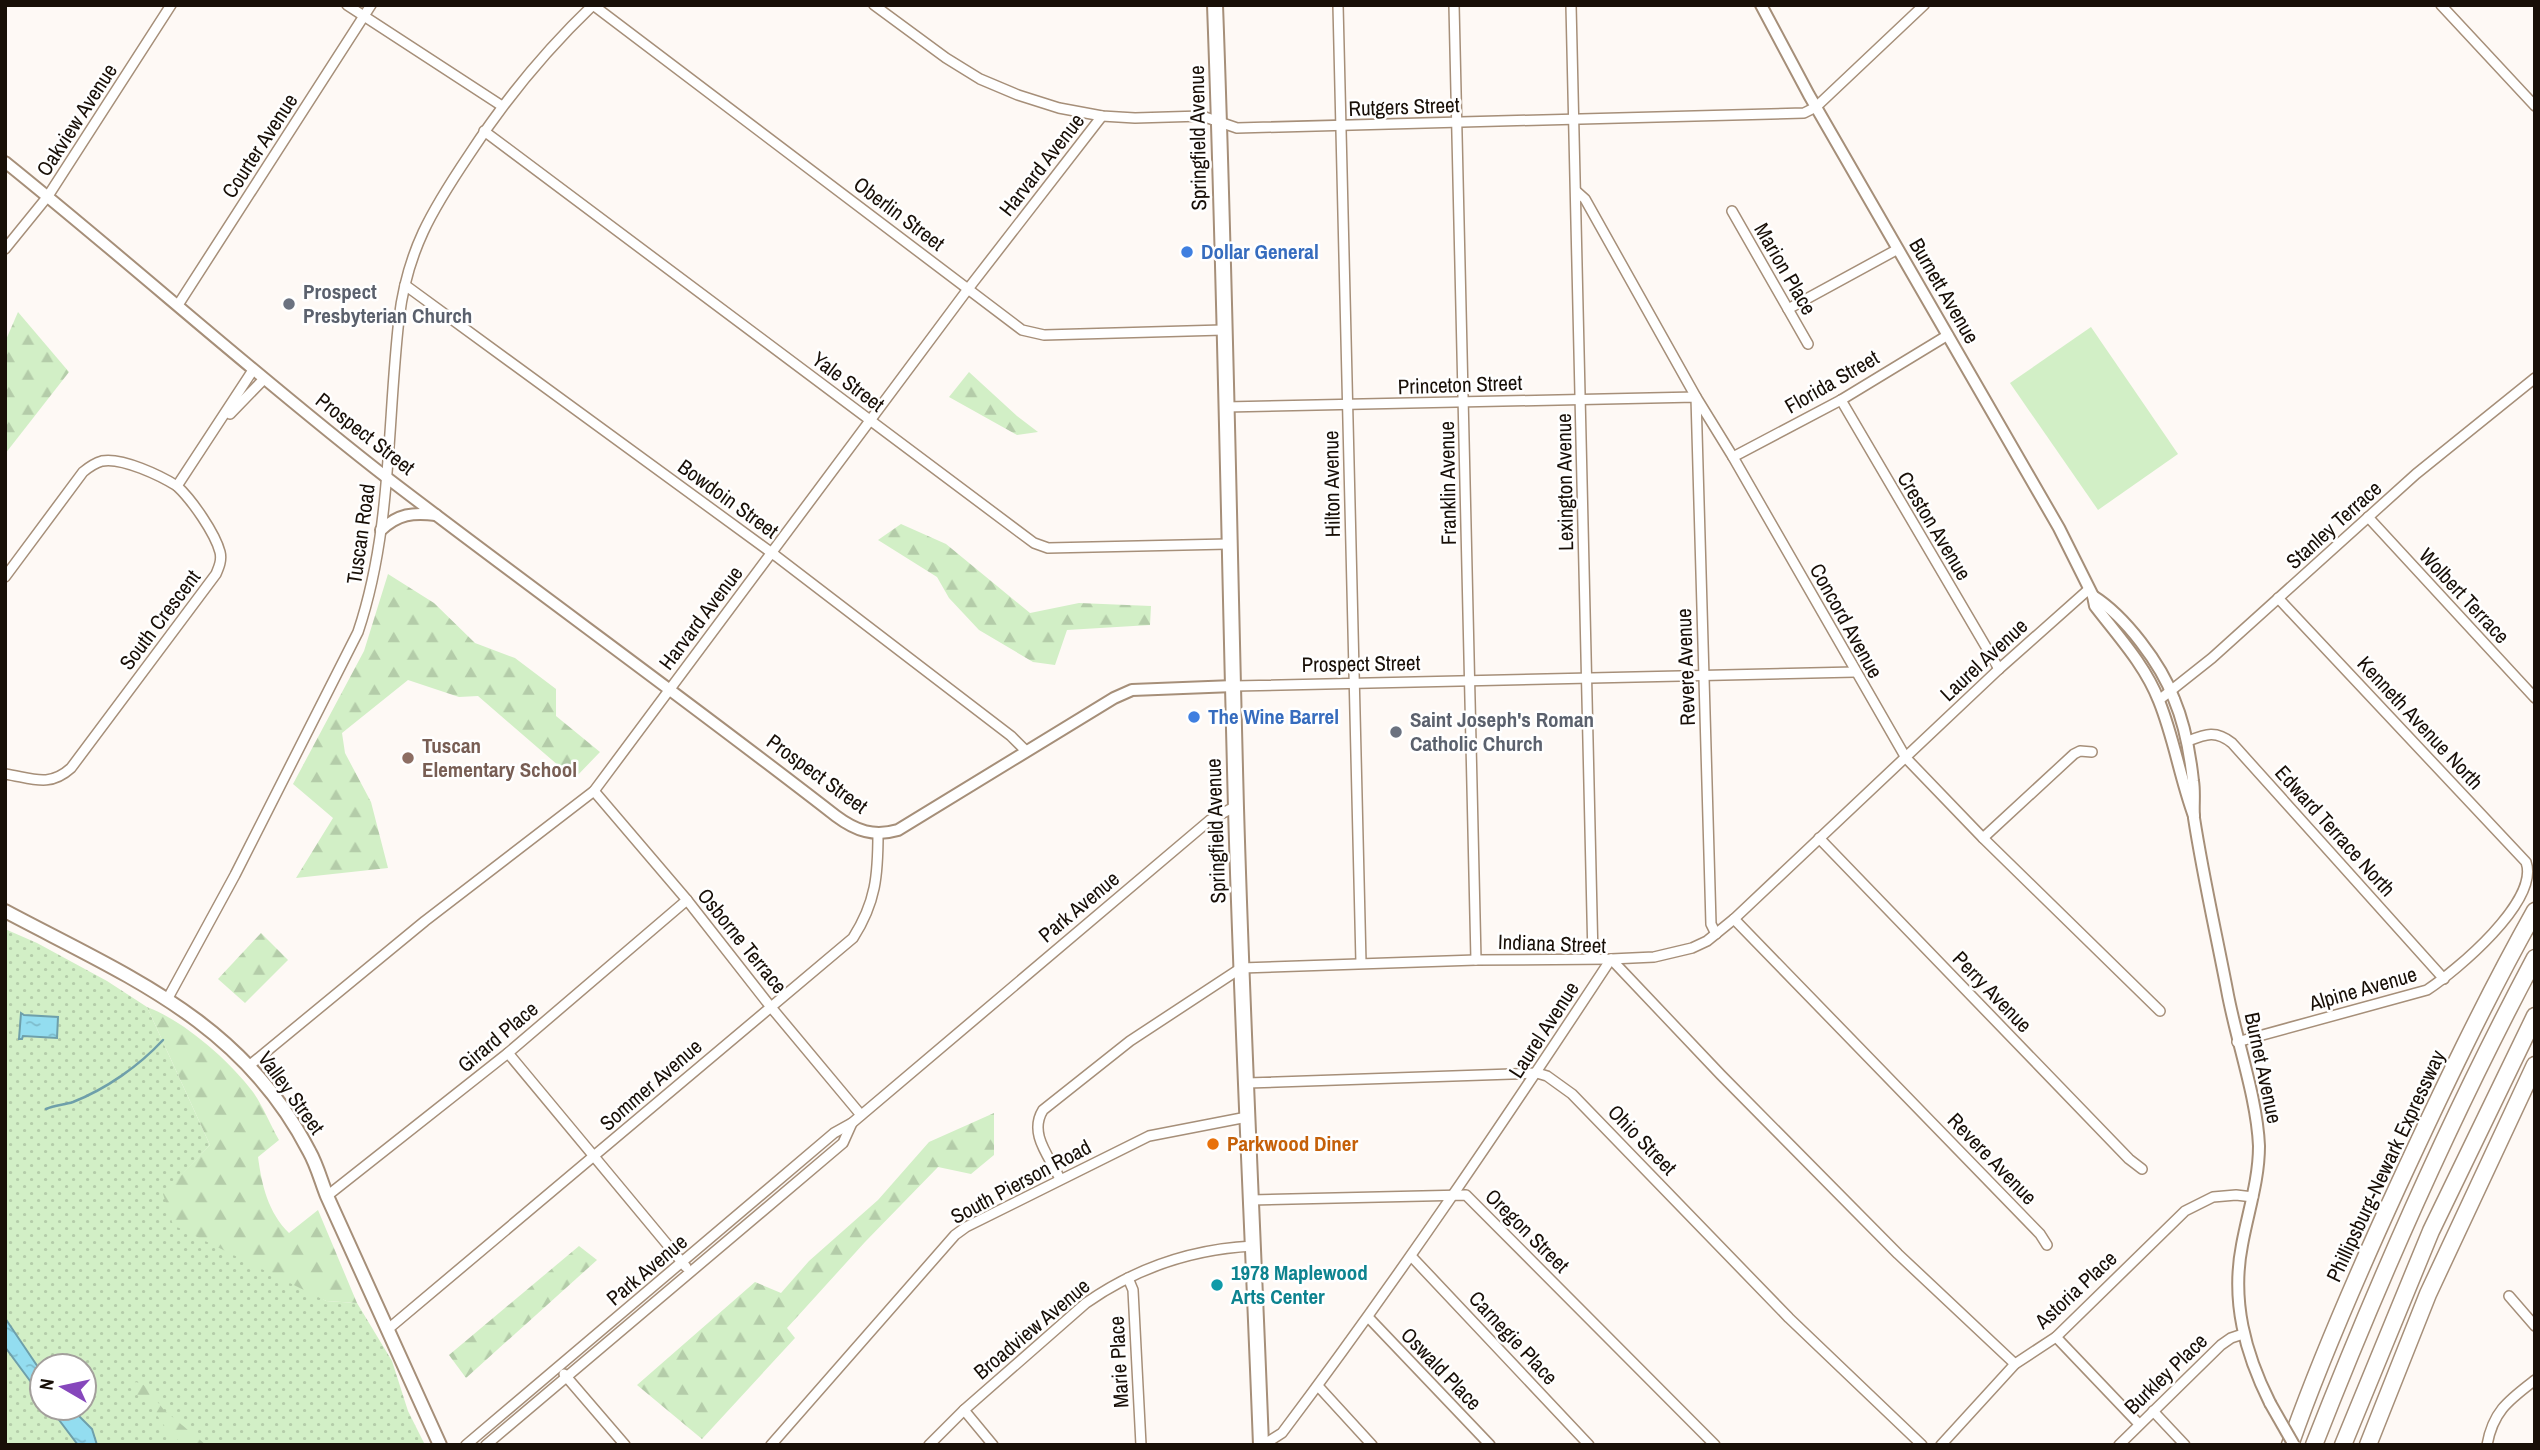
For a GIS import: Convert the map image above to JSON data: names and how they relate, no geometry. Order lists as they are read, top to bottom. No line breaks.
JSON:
{"streets":{"highway":["Phillipsburg-Newark Expressway"],"main road":["Springfield Avenue","Valley Street"],"street":["Rutgers Street","Oakview Avenue","Courter Avenue","Harvard Avenue","Oberlin Street","Marion Place","Burnett Avenue","Yale Street","Florida Street","Princeton Street","Prospect Street","Lexington Avenue","Franklin Avenue","Hilton Avenue","Bowdoin Street","Stanley Terrace","Creston Avenue","Tuscan Road","Wolbert Terrace","South Crescent","Concord Avenue","Laurel Avenue","Revere Avenue","Kenneth Avenue North","Edward Terrace North","Park Avenue","Osborne Terrace","Indiana Street","Alpine Avenue","Perry Avenue","Girard Place","Burnet Avenue","Sommer Avenue","Ohio Street","South Pierson Road","Oregon Street","Astoria Place","Broadview Avenue","Carnegie Place","Marie Place","Oswald Place","Burkley Place"]},"crossings":[["Rutgers Street","Springfield Avenue"],["Rutgers Street","Harvard Avenue"],["Rutgers Street","Burnett Avenue"],["Rutgers Street","Lexington Avenue"],["Rutgers Street","Franklin Avenue"],["Rutgers Street","Hilton Avenue"],["Oakview Avenue","Prospect Street"],["Springfield Avenue","Oberlin Street"],["Springfield Avenue","Yale Street"],["Springfield Avenue","Princeton Street"],["Springfield Avenue","Prospect Street"],["Springfield Avenue","Laurel Avenue"],["Springfield Avenue","Park Avenue"],["Springfield Avenue","Indiana Street"],["Springfield Avenue","South Pierson Road"],["Springfield Avenue","Oregon Street"],["Springfield Avenue","Broadview Avenue"],["Courter Avenue","Prospect Street"],["Harvard Avenue","Oberlin Street"],["Harvard Avenue","Yale Street"],["Harvard Avenue","Prospect Street"],["Harvard Avenue","Bowdoin Street"],["Harvard Avenue","Osborne Terrace"],["Harvard Avenue","Valley Street"],["Oberlin Street","Tuscan Road"],["Burnett Avenue","Florida Street"],["Burnett Avenue","Stanley Terrace"],["Burnett Avenue","Laurel Avenue"],["Burnett Avenue","Burnet Avenue"],["Yale Street","Tuscan Road"],["Florida Street","Creston Avenue"],["Florida Street","Concord Avenue"],["Princeton Street","Lexington Avenue"],["Princeton Street","Franklin Avenue"],["Princeton Street","Hilton Avenue"],["Princeton Street","Concord Avenue"],["Princeton Street","Revere Avenue"],["Prospect Street","Lexington Avenue"],["Prospect Street","Franklin Avenue"],["Prospect Street","Hilton Avenue"],["Prospect Street","Bowdoin Street"],["Prospect Street","Tuscan Road"],["Prospect Street","Concord Avenue"],["Prospect Street","Revere Avenue"],["Prospect Street","Sommer Avenue"],["Lexington Avenue","Concord Avenue"],["Lexington Avenue","Indiana Street"],["Franklin Avenue","Indiana Street"],["Hilton Avenue","Indiana Street"],["Bowdoin Street","Tuscan Road"],["Stanley Terrace","Wolbert Terrace"],["Stanley Terrace","Kenneth Avenue North"],["Stanley Terrace","Burnet Avenue"],["Creston Avenue","Laurel Avenue"],["Tuscan Road","Valley Street"],["Concord Avenue","Laurel Avenue"],["Concord Avenue","Revere Avenue"],["Laurel Avenue","Revere Avenue"],["Laurel Avenue","Indiana Street"],["Laurel Avenue","Perry Avenue"],["Laurel Avenue","Ohio Street"],["Laurel Avenue","Oregon Street"],["Laurel Avenue","Carnegie Place"],["Laurel Avenue","Oswald Place"],["Kenneth Avenue North","Alpine Avenue"],["Edward Terrace North","Alpine Avenue"],["Edward Terrace North","Burnet Avenue"],["Park Avenue","Osborne Terrace"],["Osborne Terrace","Girard Place"],["Osborne Terrace","Sommer Avenue"],["Indiana Street","Astoria Place"],["Alpine Avenue","Burnet Avenue"],["Girard Place","Valley Street"],["Burnet Avenue","Phillipsburg-Newark Expressway"],["Burnet Avenue","Astoria Place"],["Burnet Avenue","Burkley Place"],["Sommer Avenue","Valley Street"],["Broadview Avenue","Marie Place"]],"places":["Dollar General","Prospect Presbyterian Church","The Wine Barrel","Saint Joseph's Roman Catholic Church","Tuscan Elementary School","Parkwood Diner","1978 Maplewood Arts Center"],"north":"left"}
